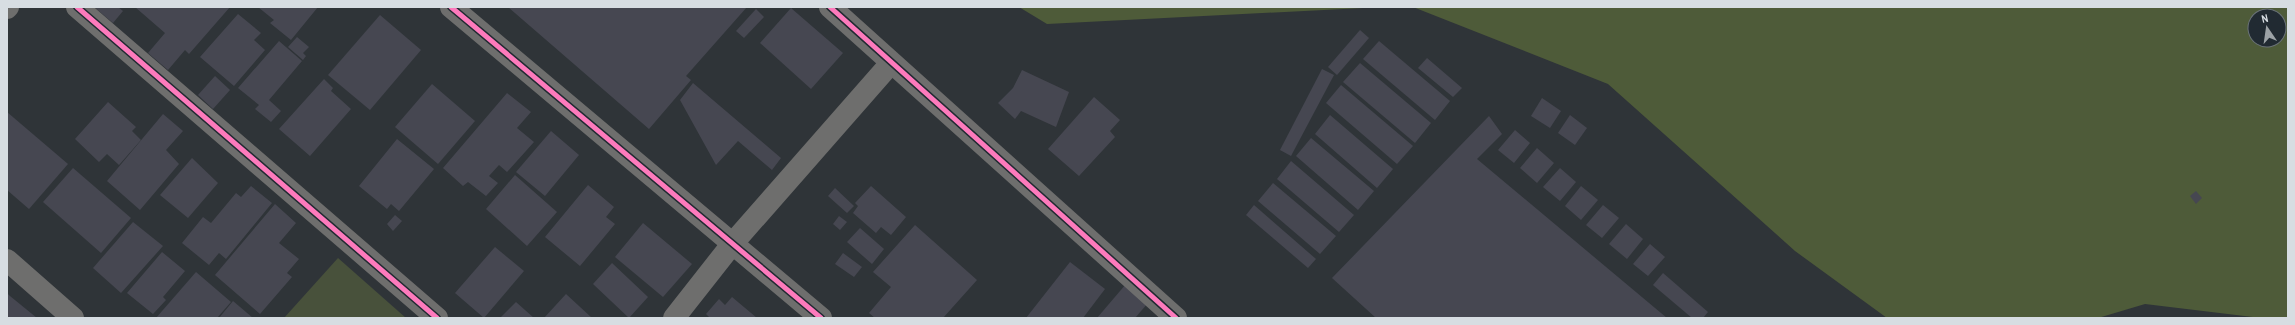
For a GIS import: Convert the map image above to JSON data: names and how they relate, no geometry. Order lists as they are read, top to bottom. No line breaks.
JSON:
{"north":"top"}
